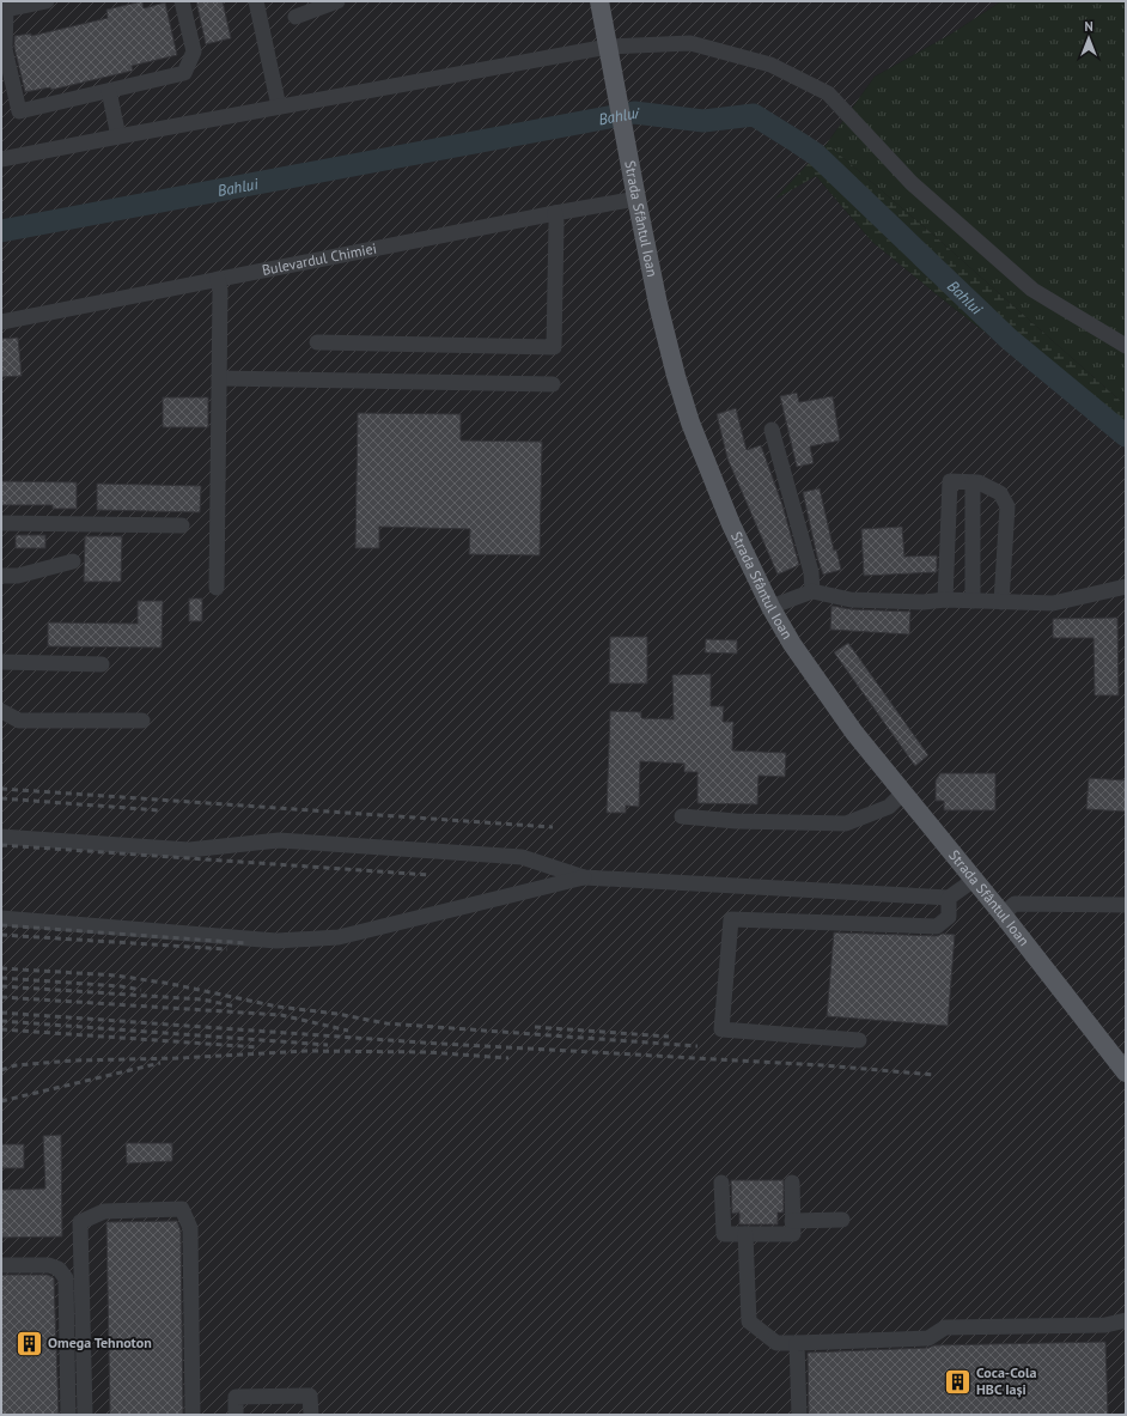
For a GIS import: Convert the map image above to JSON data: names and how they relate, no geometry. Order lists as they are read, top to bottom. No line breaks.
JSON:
{"streets":{"main road":["Strada Sfântul Ioan"],"street":["Bulevardul Chimiei"]},"crossings":[["Strada Sfântul Ioan","Bulevardul Chimiei"]],"water":["Bahlui"],"places":{"building":["Omega Tehnoton","Coca-Cola HBC Iași"]},"north":"top"}
